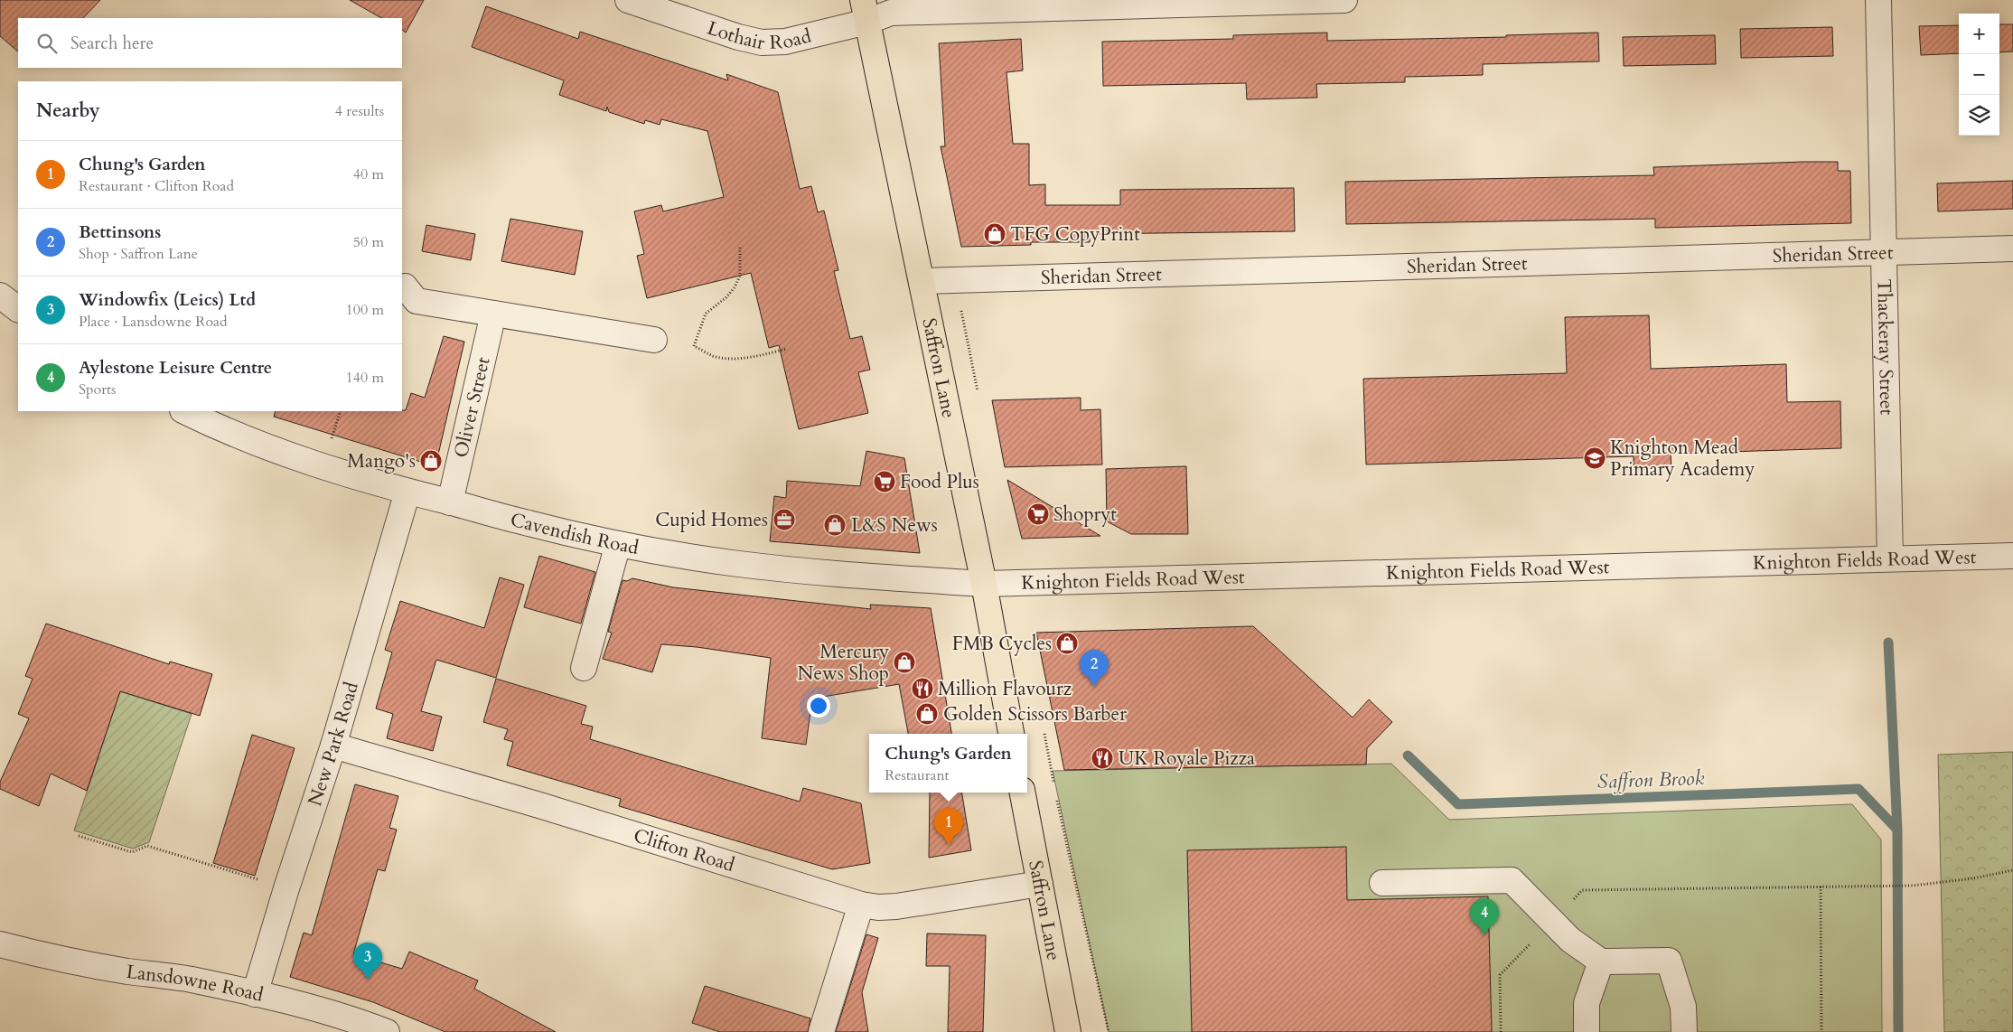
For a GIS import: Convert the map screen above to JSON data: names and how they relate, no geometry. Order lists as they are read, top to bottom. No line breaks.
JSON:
{"streets":{"main road":["Saffron Lane"],"street":["Lothair Road","Sheridan Street","Thackeray Street","Oliver Street","Cavendish Road","Knighton Fields Road West","New Park Road","Clifton Road","Lansdowne Road"]},"crossings":[["Lothair Road","Saffron Lane"],["Sheridan Street","Thackeray Street"],["Sheridan Street","Saffron Lane"],["Thackeray Street","Knighton Fields Road West"],["Saffron Lane","Cavendish Road"],["Saffron Lane","Knighton Fields Road West"],["Saffron Lane","Clifton Road"],["Oliver Street","Cavendish Road"],["Cavendish Road","Knighton Fields Road West"],["Cavendish Road","New Park Road"],["New Park Road","Clifton Road"],["New Park Road","Lansdowne Road"]],"water":["Saffron Brook"],"places":{"shop":["TFG CopyPrint","Mango's","L&S News","FMB Cycles","Mercury News Shop","Golden Scissors Barber"],"school or university":["Knighton Mead Primary Academy"],"supermarket":["Food Plus","Shopryt"],"office":["Cupid Homes"],"restaurant":["Million Flavourz","UK Royale Pizza"]},"page":{"map_buttons":["+","−"],"search":"Search here","heading":["Nearby","4 results"],"list":[{"mark":"1","name":"Chung's Garden","note":"Restaurant · Clifton Road","value":"40 m"},{"mark":"2","name":"Bettinsons","note":"Shop · Saffron Lane","value":"50 m"},{"mark":"3","name":"Windowfix (Leics) Ltd","note":"Place · Lansdowne Road","value":"100 m"},{"mark":"4","name":"Aylestone Leisure Centre","note":"Sports","value":"140 m"}],"pins":["2","1","4","3"],"popup":["Chung's Garden","Restaurant"]}}
